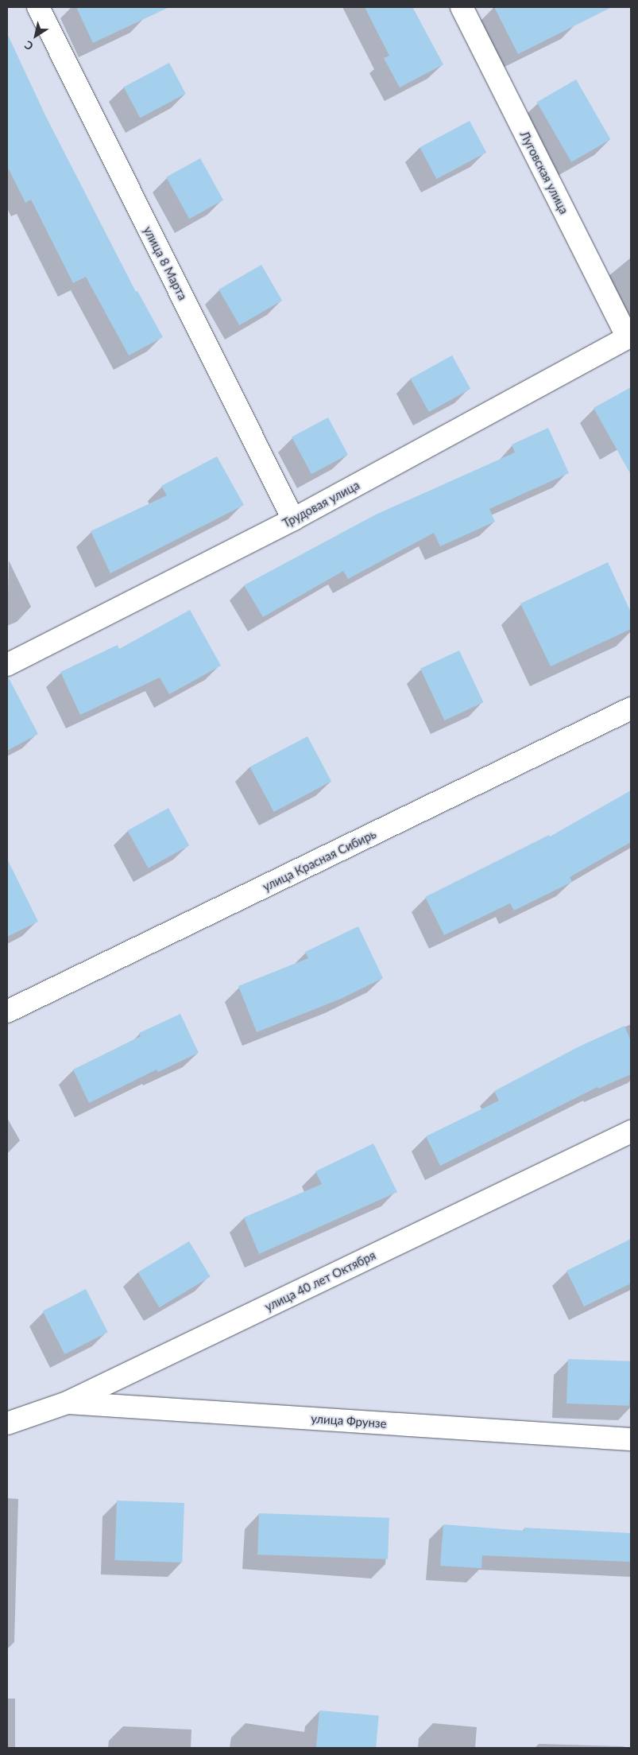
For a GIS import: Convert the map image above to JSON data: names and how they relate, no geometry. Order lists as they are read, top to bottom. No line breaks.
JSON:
{"streets":{"street":["Луговская улица","улица 8 Марта","Трудовая улица","улица Красная Сибирь","улица 40 лет Октября","улица Фрунзе"]},"crossings":[["Луговская улица","Трудовая улица"],["улица 8 Марта","Трудовая улица"],["улица 40 лет Октября","улица Фрунзе"]],"north":"bottom left"}
